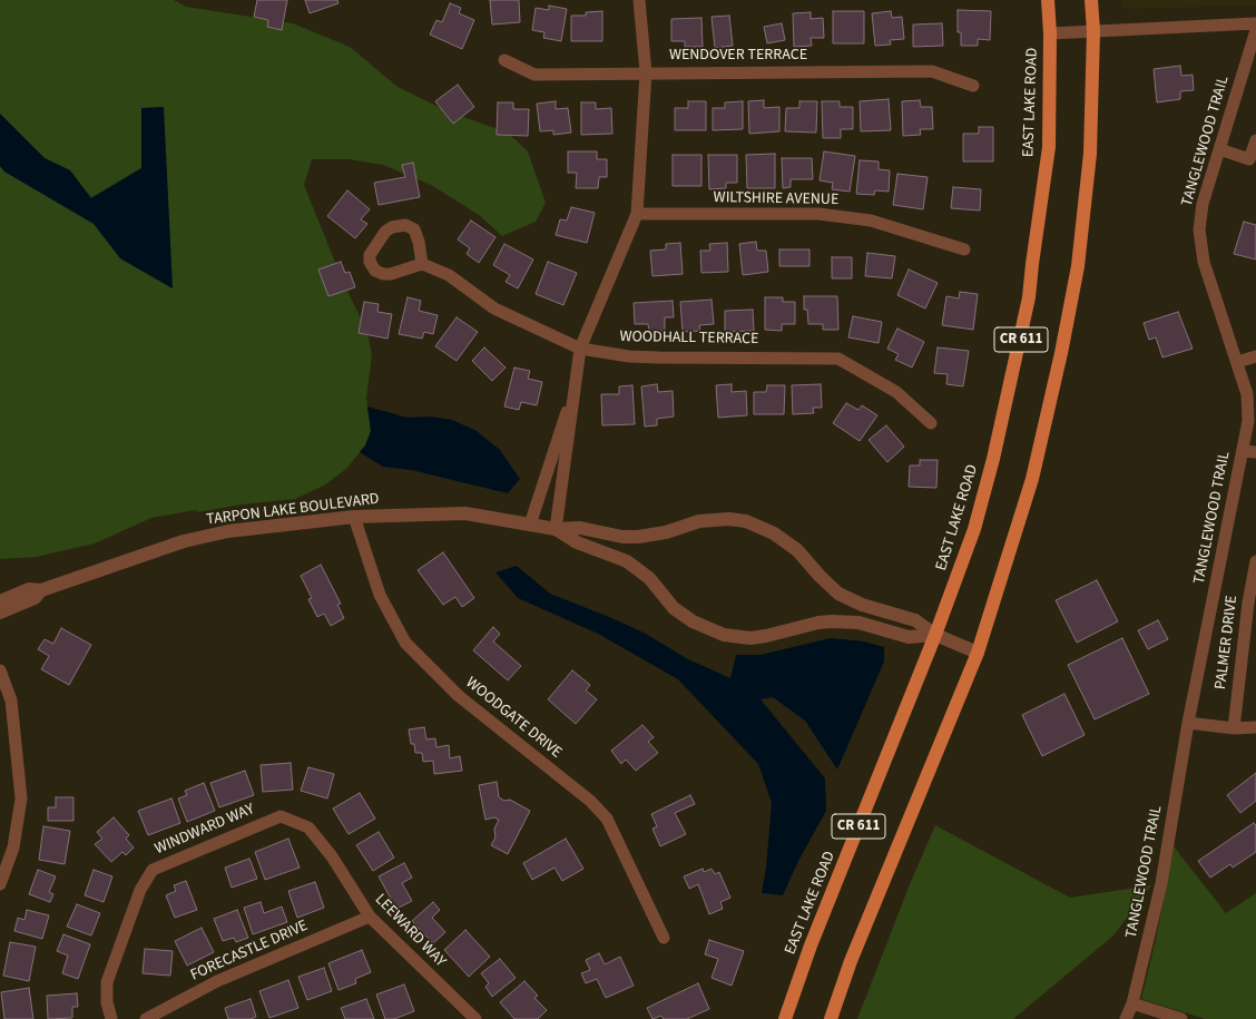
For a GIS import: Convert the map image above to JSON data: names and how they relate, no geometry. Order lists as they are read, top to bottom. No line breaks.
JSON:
{"streets":{"main road":["EAST LAKE ROAD","CR 611"],"street":["WENDOVER TERRACE","TANGLEWOOD TRAIL","WILTSHIRE AVENUE","WOODHALL TERRACE","TARPON LAKE BOULEVARD","PALMER DRIVE","WOODGATE DRIVE","WINDWARD WAY","LEEWARD WAY","FORECASTLE DRIVE"]},"crossings":[["EAST LAKE ROAD","TARPON LAKE BOULEVARD"],["TARPON LAKE BOULEVARD","WOODGATE DRIVE"],["WINDWARD WAY","LEEWARD WAY"],["LEEWARD WAY","FORECASTLE DRIVE"]]}
